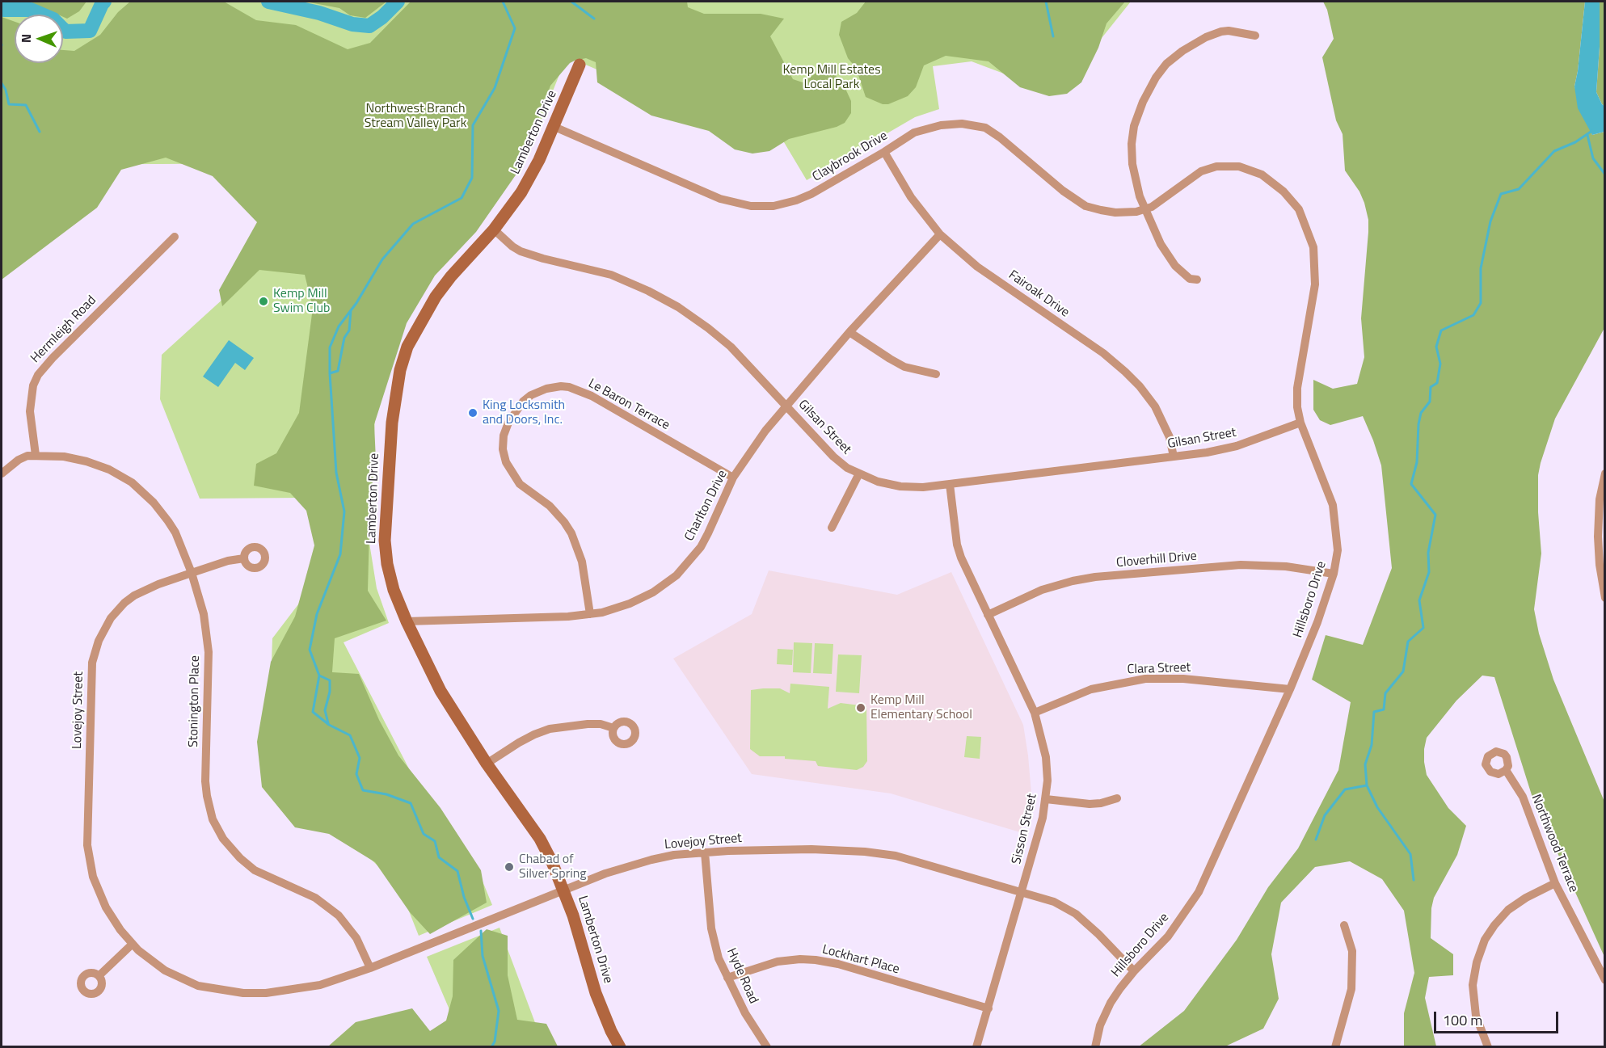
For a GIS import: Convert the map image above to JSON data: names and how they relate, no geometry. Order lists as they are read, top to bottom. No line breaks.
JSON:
{"streets":{"street":["Lamberton Drive","Claybrook Drive","Fairoak Drive","Hermleigh Road","Le Baron Terrace","Gilsan Street","Charlton Drive","Cloverhill Drive","Hillsboro Drive","Clara Street","Stonington Place","Lovejoy Street","Sisson Street","Northwood Terrace","Lockhart Place","Hyde Road"]},"crossings":[["Lamberton Drive","Claybrook Drive"],["Lamberton Drive","Gilsan Street"],["Lamberton Drive","Charlton Drive"],["Lamberton Drive","Lovejoy Street"],["Claybrook Drive","Fairoak Drive"],["Claybrook Drive","Hillsboro Drive"],["Fairoak Drive","Gilsan Street"],["Fairoak Drive","Charlton Drive"],["Hermleigh Road","Stonington Place"],["Le Baron Terrace","Charlton Drive"],["Gilsan Street","Charlton Drive"],["Gilsan Street","Hillsboro Drive"],["Gilsan Street","Sisson Street"],["Cloverhill Drive","Hillsboro Drive"],["Cloverhill Drive","Sisson Street"],["Hillsboro Drive","Clara Street"],["Hillsboro Drive","Lovejoy Street"],["Clara Street","Sisson Street"],["Stonington Place","Lovejoy Street"],["Lovejoy Street","Sisson Street"],["Lovejoy Street","Hyde Road"],["Sisson Street","Lockhart Place"],["Lockhart Place","Hyde Road"]],"parks":["Kemp Mill Estates Local Park","Northwest Branch Stream Valley Park"],"places":["Kemp Mill Swim Club","King Locksmith and Doors, Inc.","Kemp Mill Elementary School","Chabad of Silver Spring"],"scale_bar":"100 m","north":"left"}
